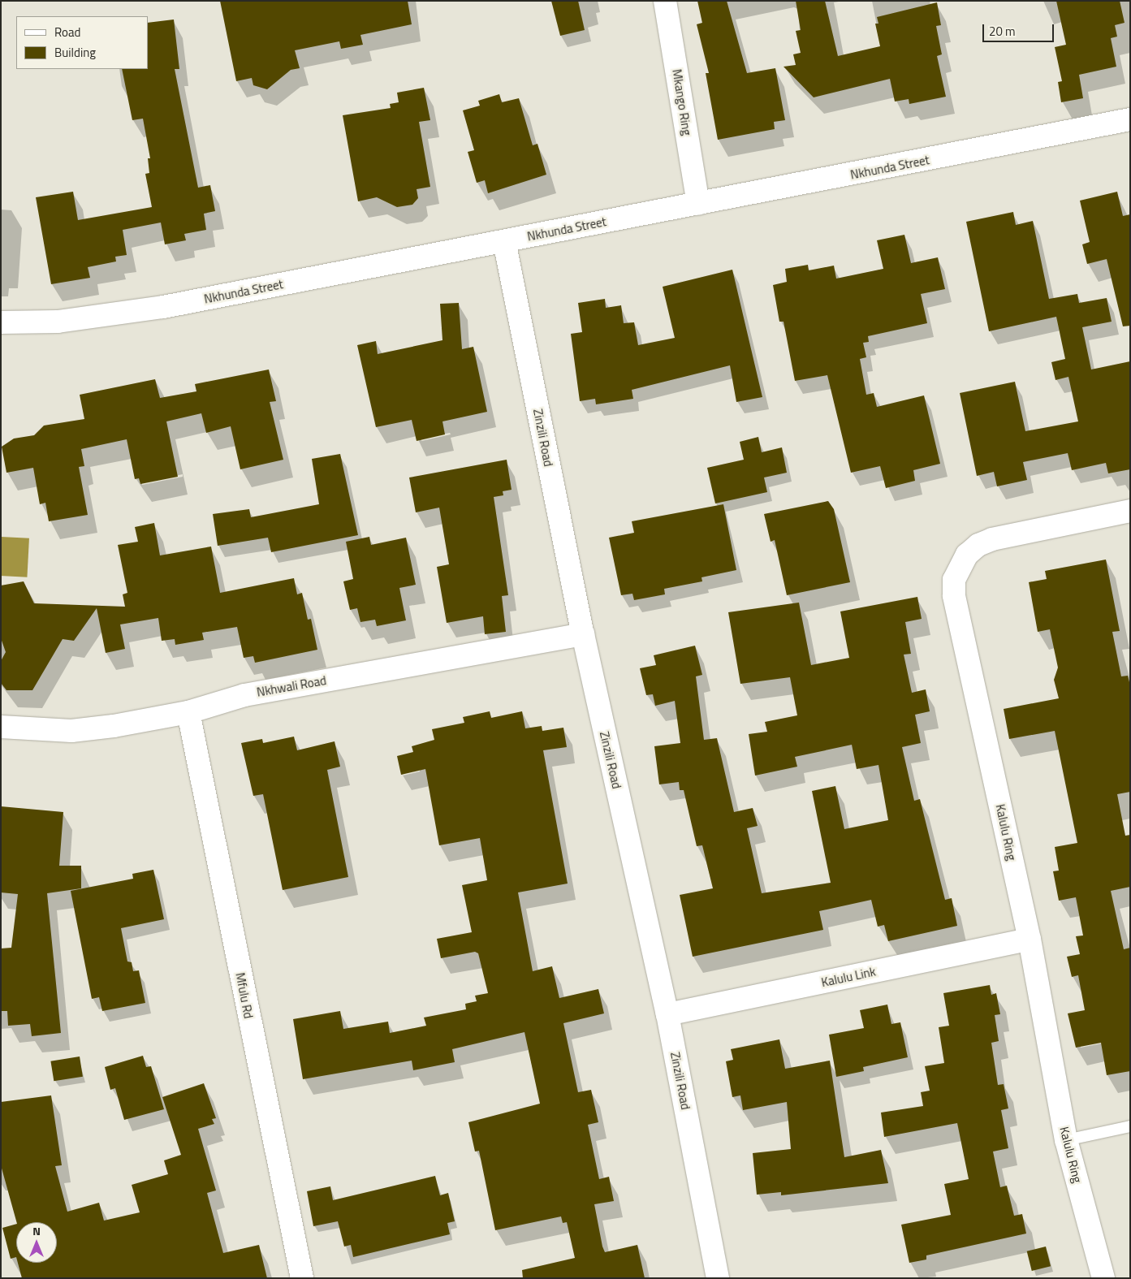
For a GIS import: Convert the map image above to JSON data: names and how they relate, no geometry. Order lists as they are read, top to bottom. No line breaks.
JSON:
{"streets":{"street":["Mkango Ring","Nkhunda Street","Zinzili Road","Nkhwali Road","Kalulu Ring","Kalulu Link","Mfulu Rd"]},"crossings":[["Mkango Ring","Nkhunda Street"],["Nkhunda Street","Zinzili Road"],["Zinzili Road","Nkhwali Road"],["Zinzili Road","Kalulu Link"],["Nkhwali Road","Mfulu Rd"],["Kalulu Ring","Kalulu Link"]],"legend":["Road","Building"],"scale_bar":"20 m","north":"top"}
